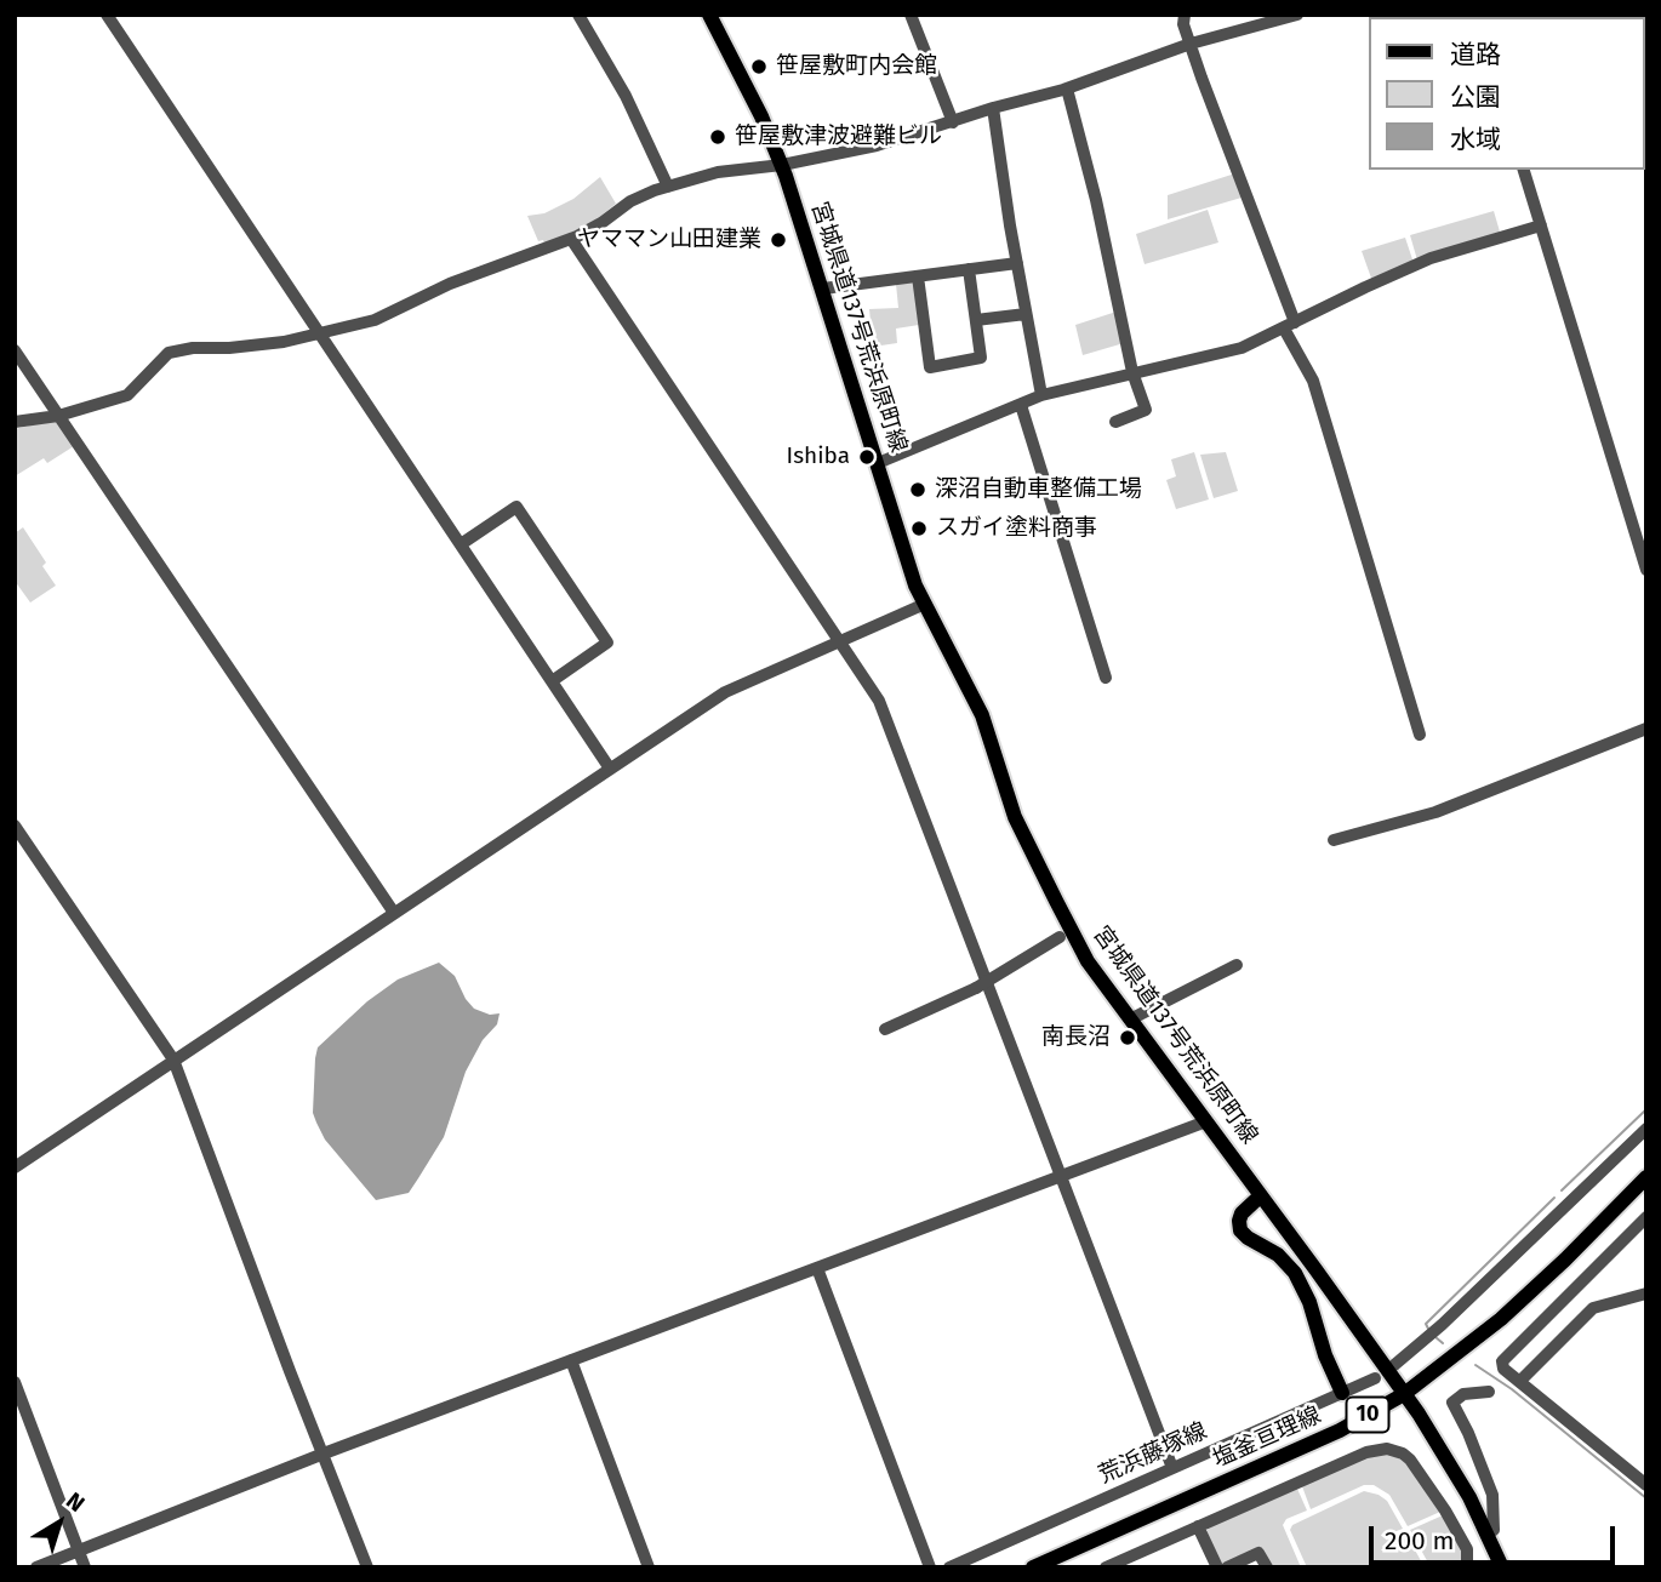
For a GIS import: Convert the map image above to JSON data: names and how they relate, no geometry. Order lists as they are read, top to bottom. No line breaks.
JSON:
{"streets":{"main road":["宮城県道137号荒浜原町線","10","塩釜亘理線"],"street":["荒浜藤塚線"]},"crossings":[["宮城県道137号荒浜原町線","塩釜亘理線"]],"places":["笹屋敷町内会館","笹屋敷津波避難ビル","ヤママン山田建業","Ishiba","深沼自動車整備工場","スガイ塗料商事","南長沼"],"legend":["道路","公園","水域"],"scale_bar":"200 m","north":"top right"}
